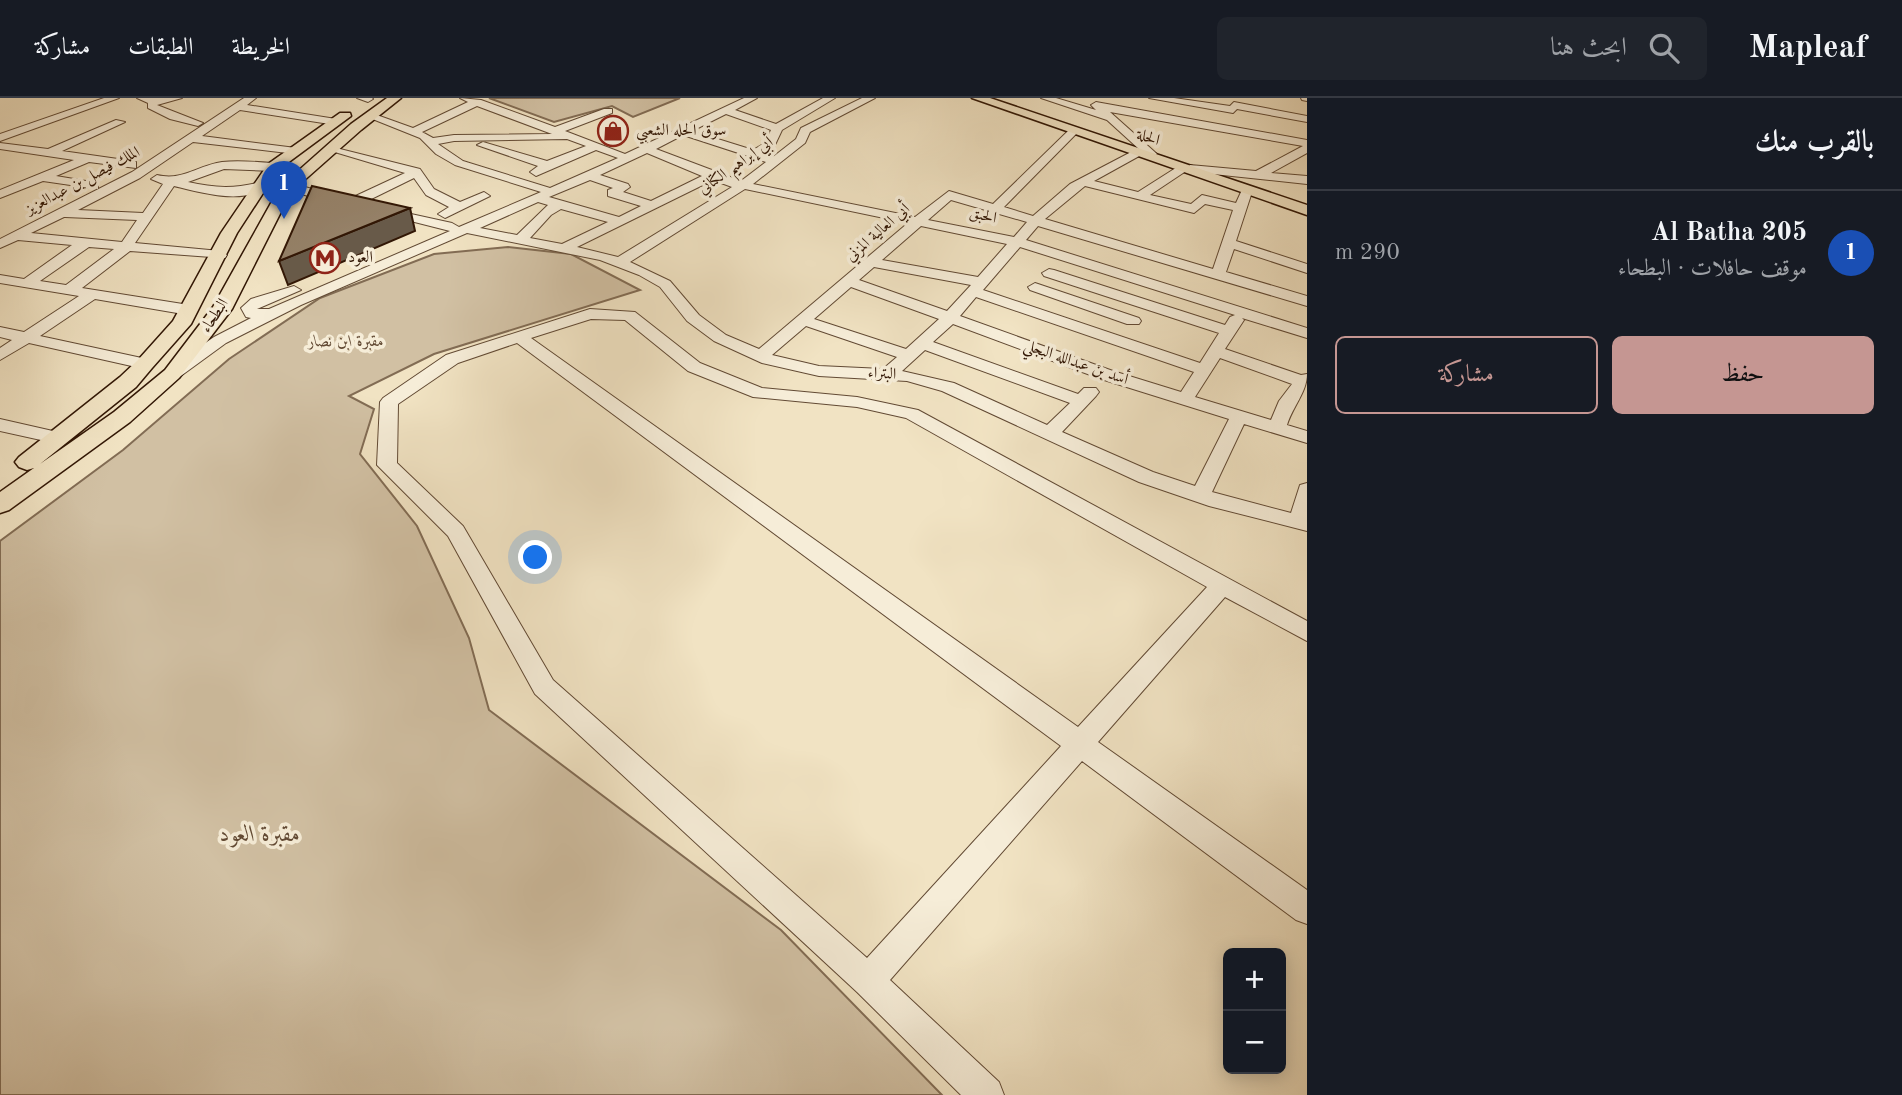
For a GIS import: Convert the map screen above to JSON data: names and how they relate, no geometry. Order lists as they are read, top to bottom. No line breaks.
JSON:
{"streets":{"main road":["الحلة","البطحاء"],"street":["أبي إبراهيم الكتاني","الملك فيصل بن عبدالعزيز","الحبق","أبي العالية المزني","أسد بن عبدالله البجلي","البتراء"]},"crossings":[["أبي إبراهيم الكتاني","الحبق"],["أبي إبراهيم الكتاني","البتراء"],["الحبق","أبي العالية المزني"],["أبي العالية المزني","أسد بن عبدالله البجلي"],["أبي العالية المزني","البتراء"],["البطحاء","البتراء"]],"parks":["مقبرة ابن نصار","مقبرة العود"],"places":{"shop":["سوق الحله الشعبي"],"metro station":["العود"]},"page":{"header":"Mapleaf","search":"ابحث هنا","nav":["الخريطة","الطبقات","مشاركة"],"heading":"بالقرب منك","pins":"1","list":[{"mark":"1","name":"Al Batha 205","note":"موقف حافلات · البطحاء","value":"290 m"}],"buttons":["حفظ","مشاركة"],"map_buttons":["+","−"]}}
